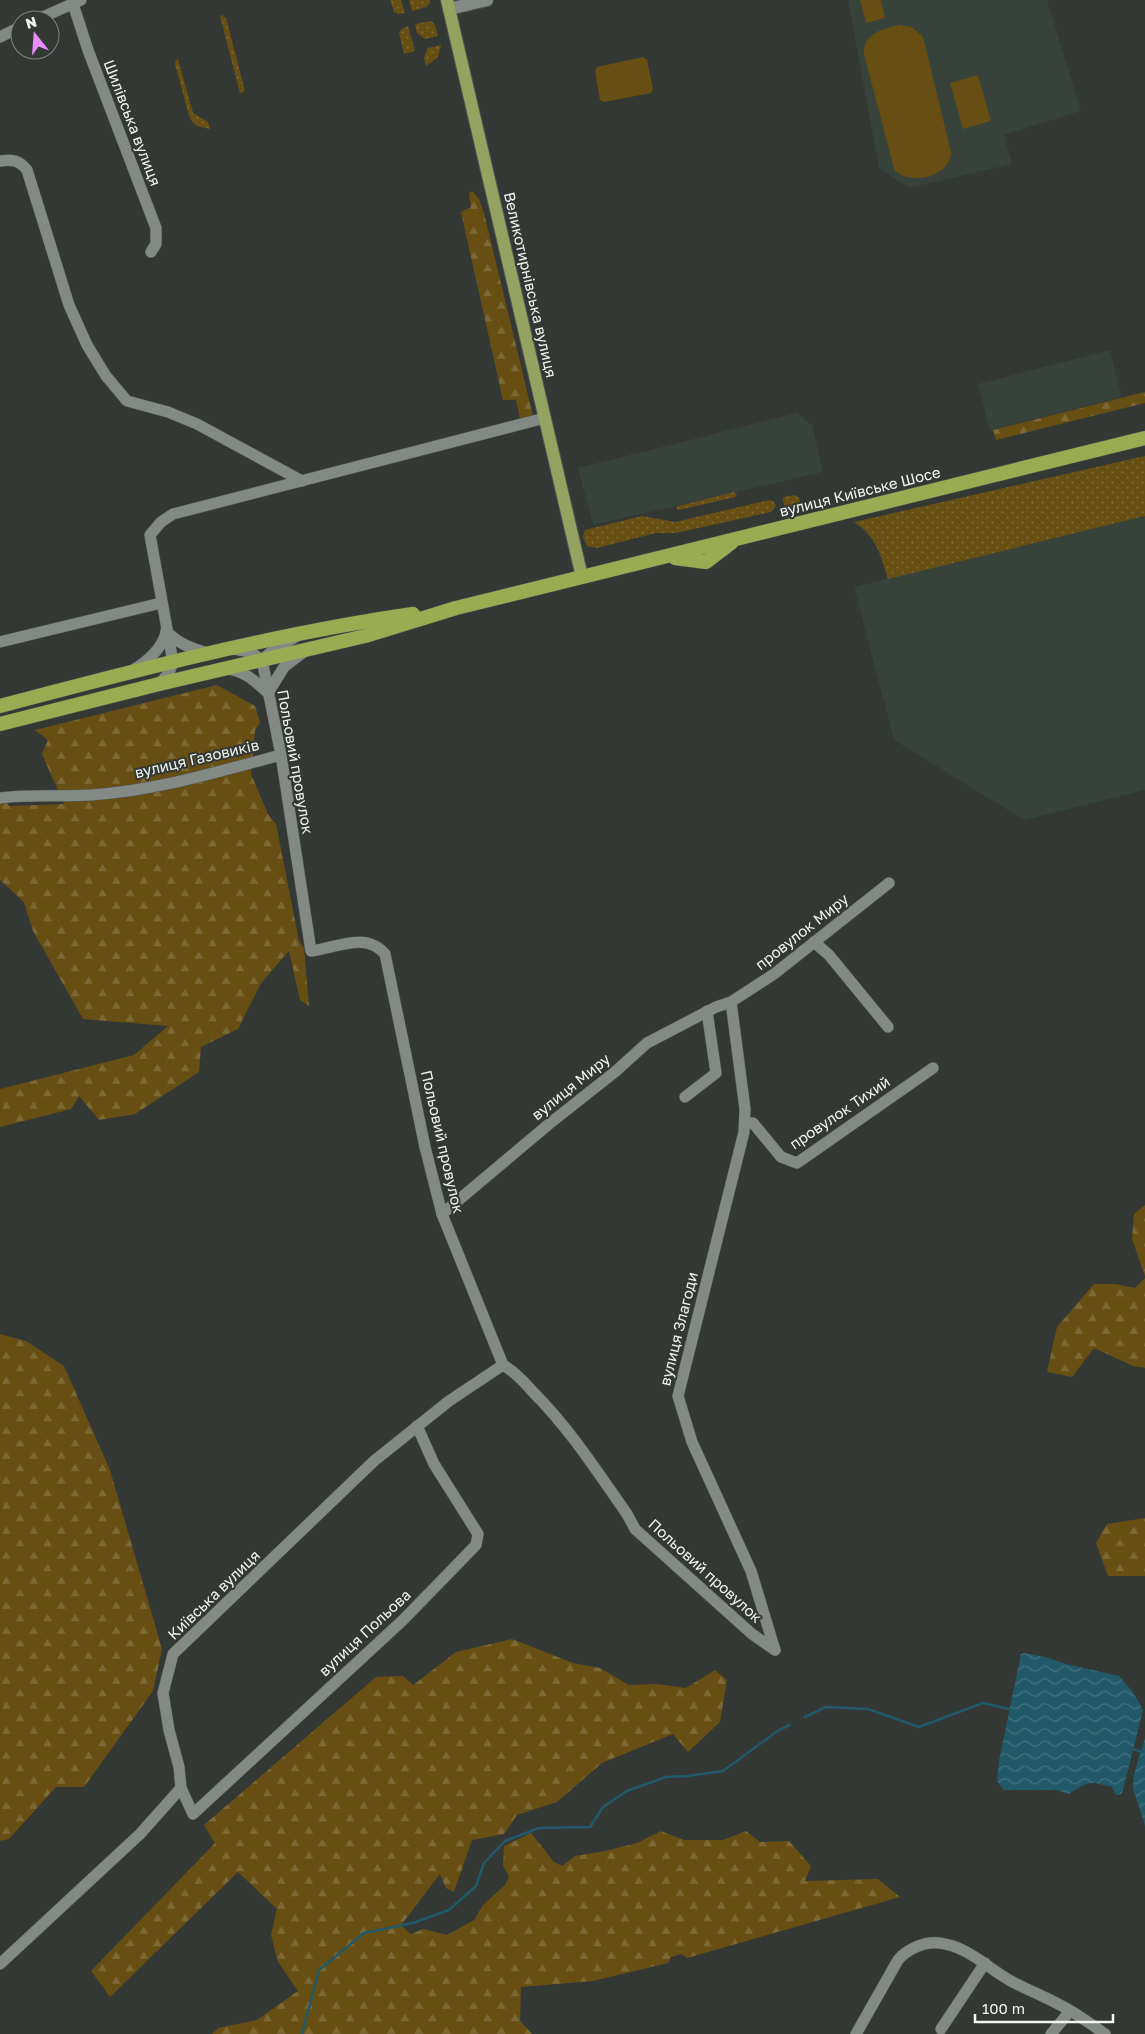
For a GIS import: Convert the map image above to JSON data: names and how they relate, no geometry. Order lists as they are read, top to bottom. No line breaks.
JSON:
{"streets":{"highway":["вулиця Київське Шосе"],"main road":["Великотирнівська вулиця"],"street":["Шилівська вулиця","вулиця Газовиків","Польовий провулок","провулок Миру","вулиця Миру","провулок Тихий","вулиця Злагоди","Київська вулиця","вулиця Польова"]},"crossings":[["Великотирнівська вулиця","вулиця Київське Шосе"],["вулиця Газовиків","Польовий провулок"],["Польовий провулок","вулиця Миру"],["Польовий провулок","вулиця Злагоди"],["Польовий провулок","Київська вулиця"],["провулок Миру","вулиця Миру"],["провулок Миру","вулиця Злагоди"],["вулиця Миру","вулиця Злагоди"],["провулок Тихий","вулиця Злагоди"],["Київська вулиця","вулиця Польова"]],"scale_bar":"100 m","north":"top"}
